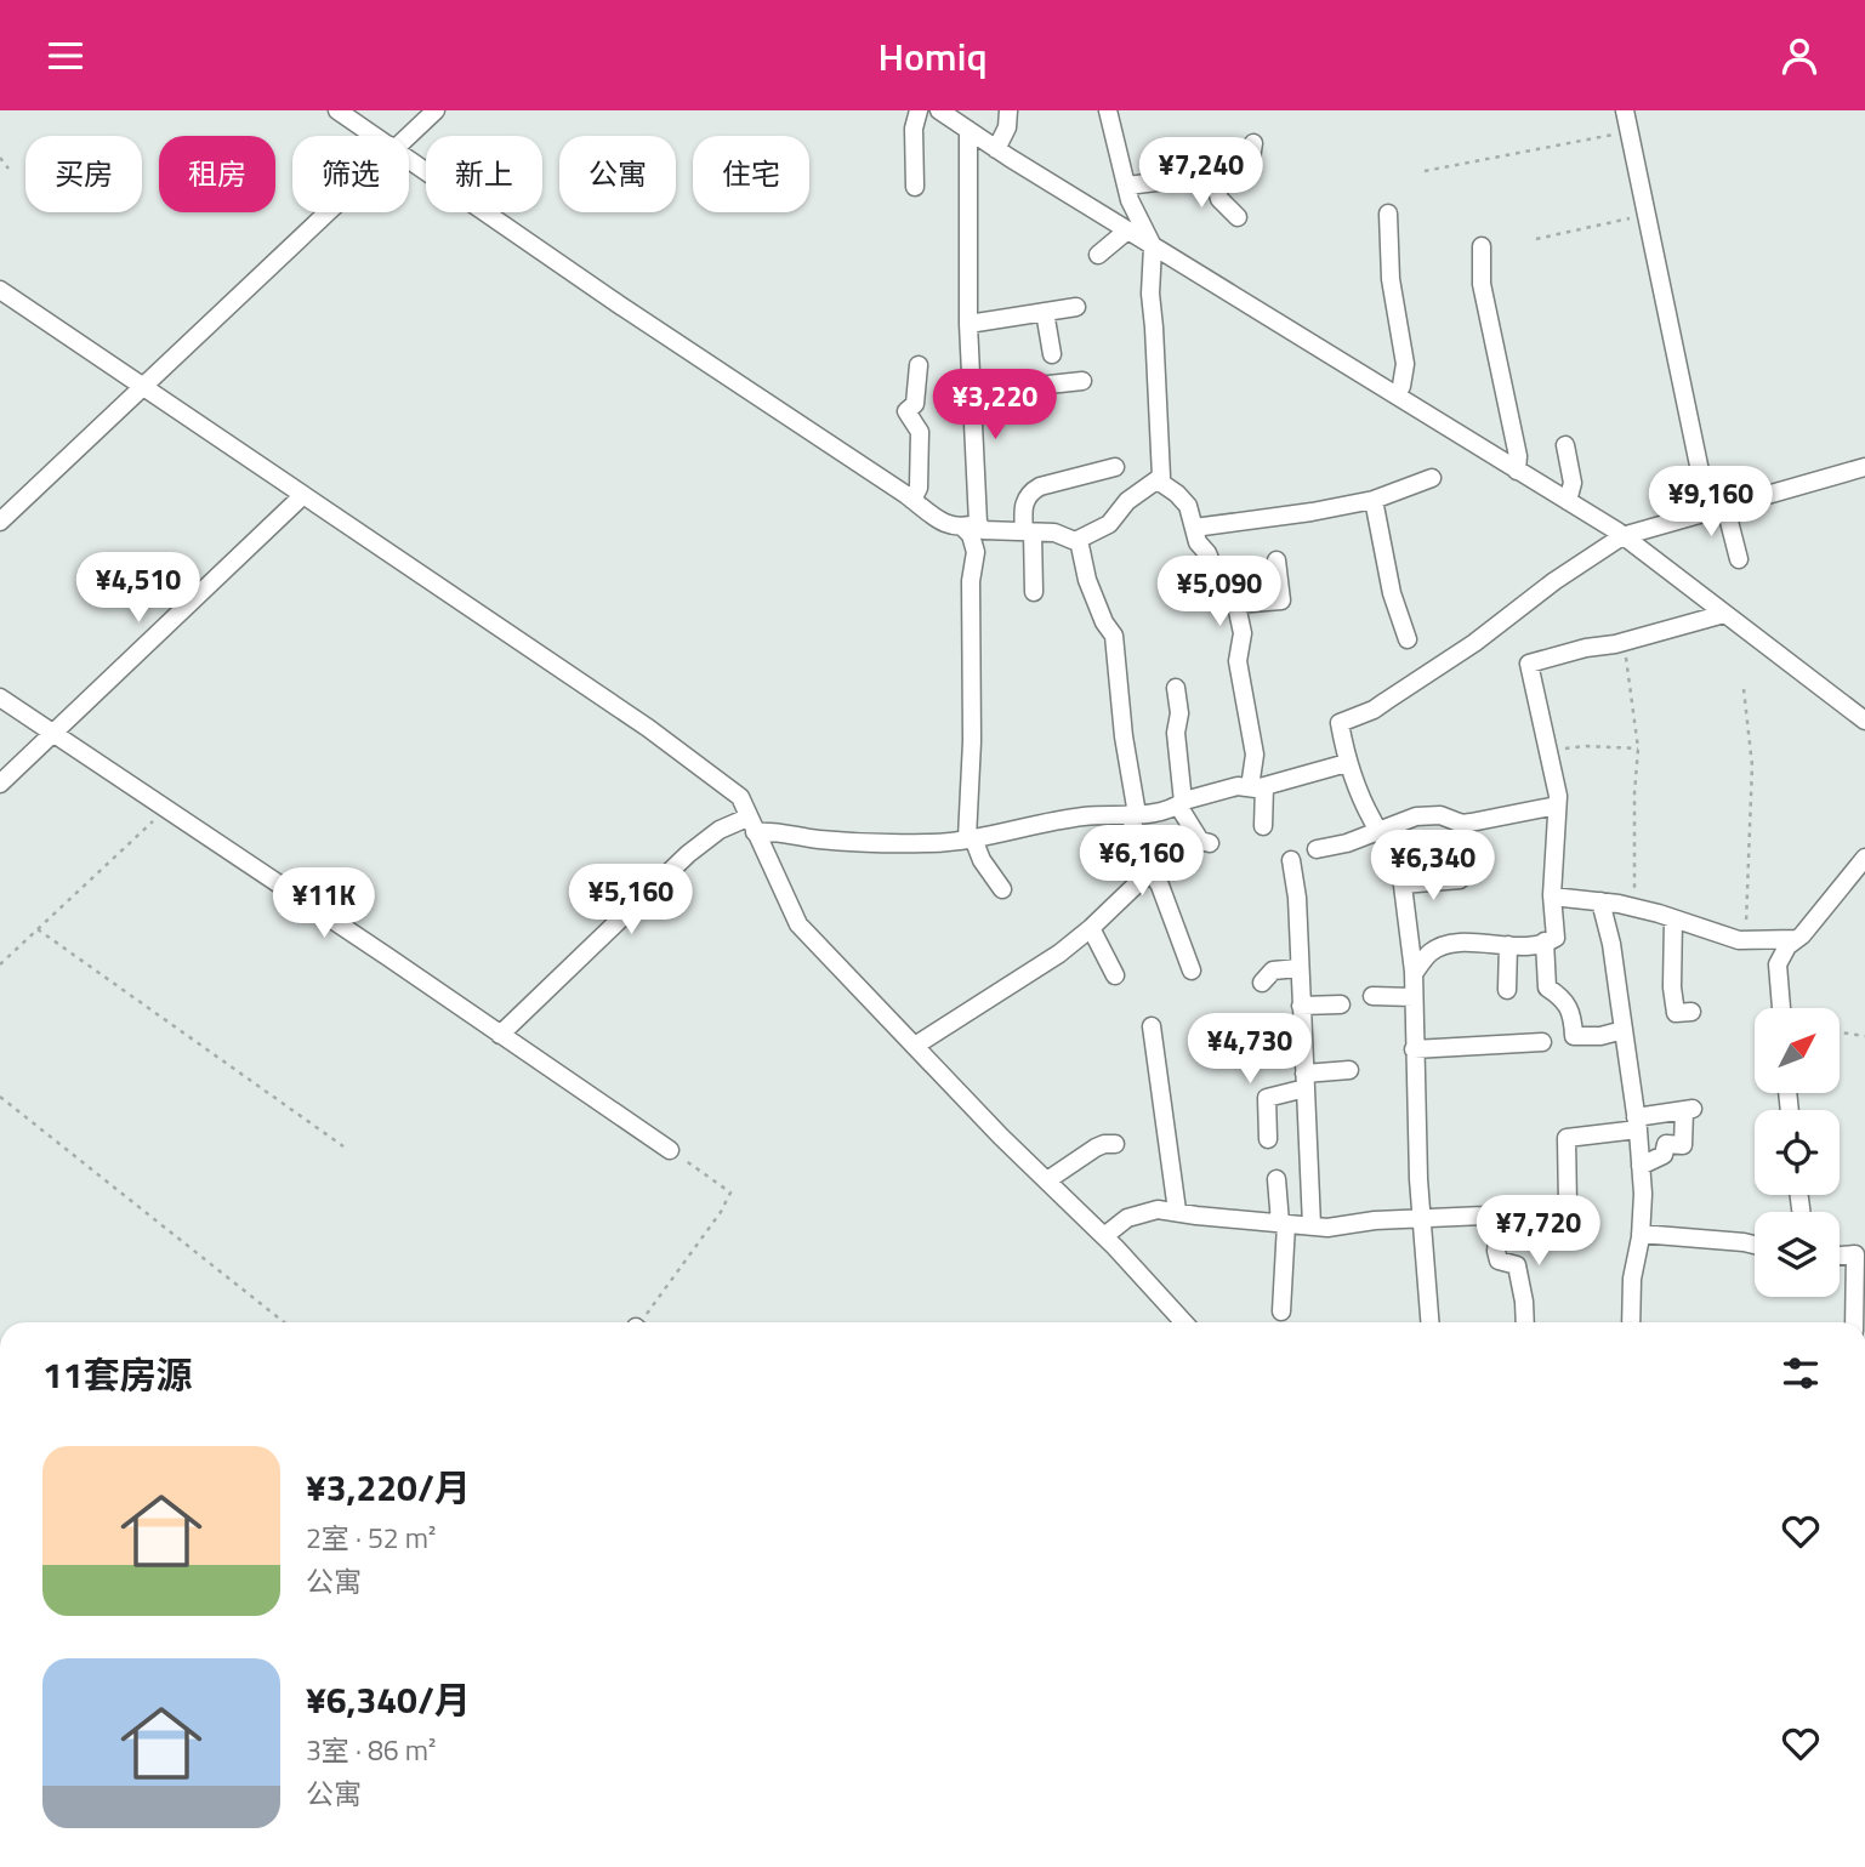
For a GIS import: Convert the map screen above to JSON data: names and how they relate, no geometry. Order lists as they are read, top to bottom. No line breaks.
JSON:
{"north":"top right","page":{"header":"Homiq","chip":["买房","租房","筛选","新上","公寓","住宅"],"price":["¥7,240","¥3,220","¥9,160","¥4,510","¥5,090","¥6,160","¥6,340","¥5,160","¥11K","¥4,730","¥7,720"],"heading":"11套房源","list":[{"name":"¥3,220/月","note":"2室 · 52 m² · 公寓"},{"name":"¥6,340/月","note":"3室 · 86 m² · 公寓"}]}}
